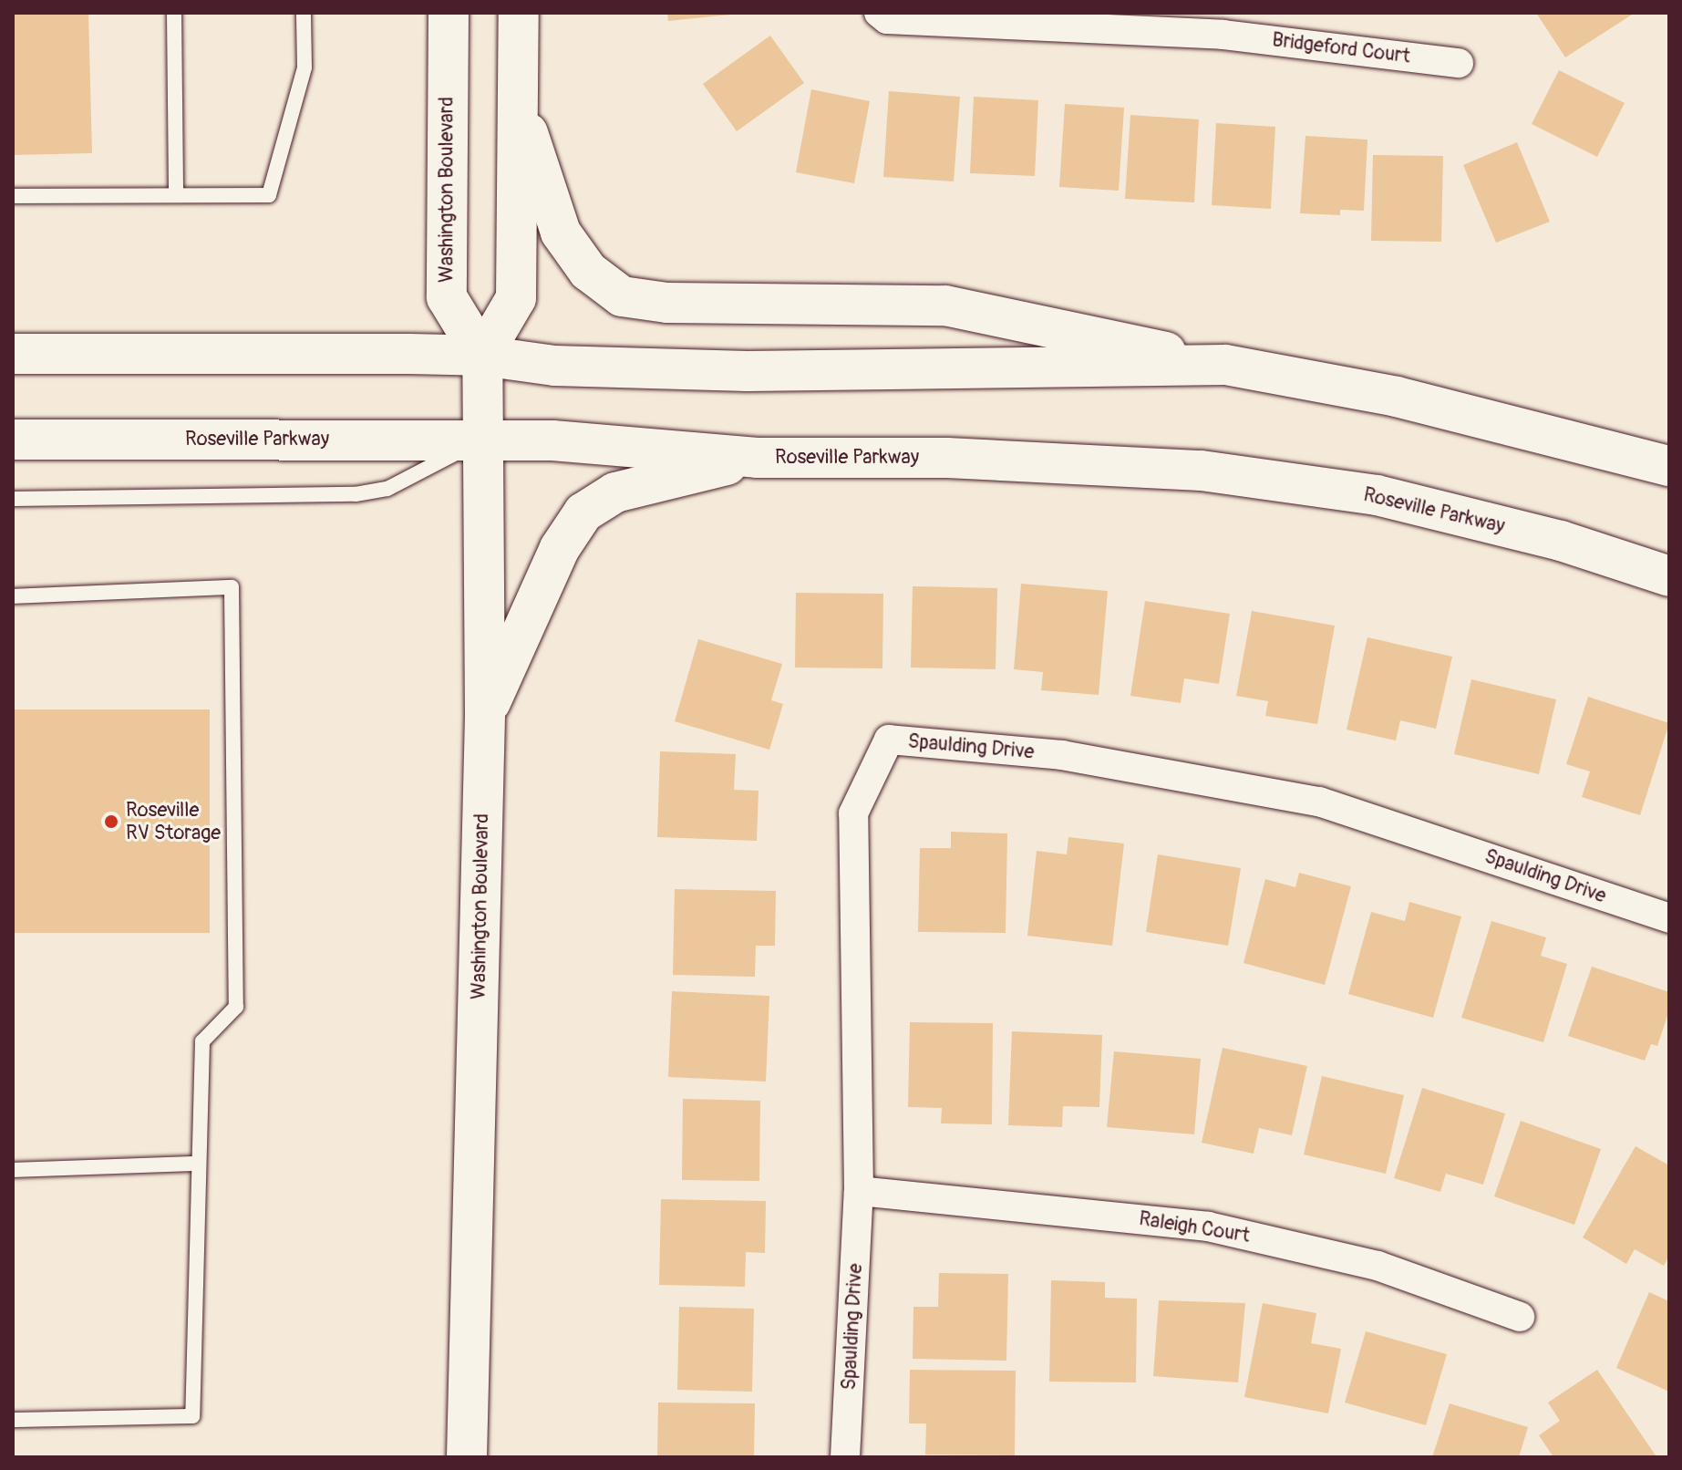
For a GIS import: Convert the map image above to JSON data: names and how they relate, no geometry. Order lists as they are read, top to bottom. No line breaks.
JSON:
{"streets":{"main road":["Washington Boulevard","Roseville Parkway"],"street":["Bridgeford Court","Spaulding Drive","Raleigh Court"]},"crossings":[["Washington Boulevard","Roseville Parkway"],["Spaulding Drive","Raleigh Court"]],"places":["Roseville RV Storage"]}
